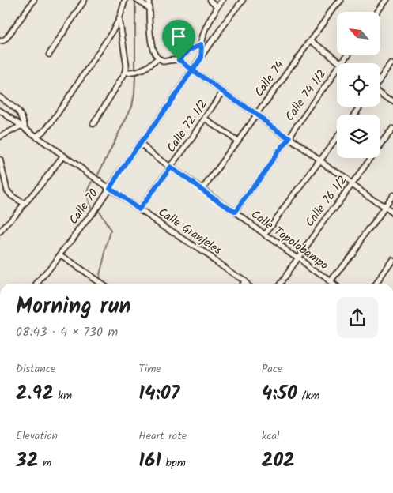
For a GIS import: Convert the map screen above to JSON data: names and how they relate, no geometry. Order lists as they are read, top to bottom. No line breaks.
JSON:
{"streets":{"street":["Calle 74","Calle 74 1/2","Calle 72 1/2","Calle 76 1/2","Calle 70","Calle Granjeles","Calle Topolobampo"]},"crossings":[["Calle 74","Calle Topolobampo"],["Calle 74 1/2","Calle Topolobampo"],["Calle 72 1/2","Calle Granjeles"],["Calle 72 1/2","Calle Topolobampo"],["Calle 76 1/2","Calle Topolobampo"],["Calle 70","Calle Granjeles"],["Calle 70","Calle Topolobampo"]],"north":"top left","page":{"heading":["Morning run","08:43 · 4 × 730 m"],"stats":[["Distance","2.92 km"],["Time","14:07"],["Pace","4:50 /km"],["Elevation","32 m"],["Heart rate","161 bpm"],["kcal","202"]]}}
